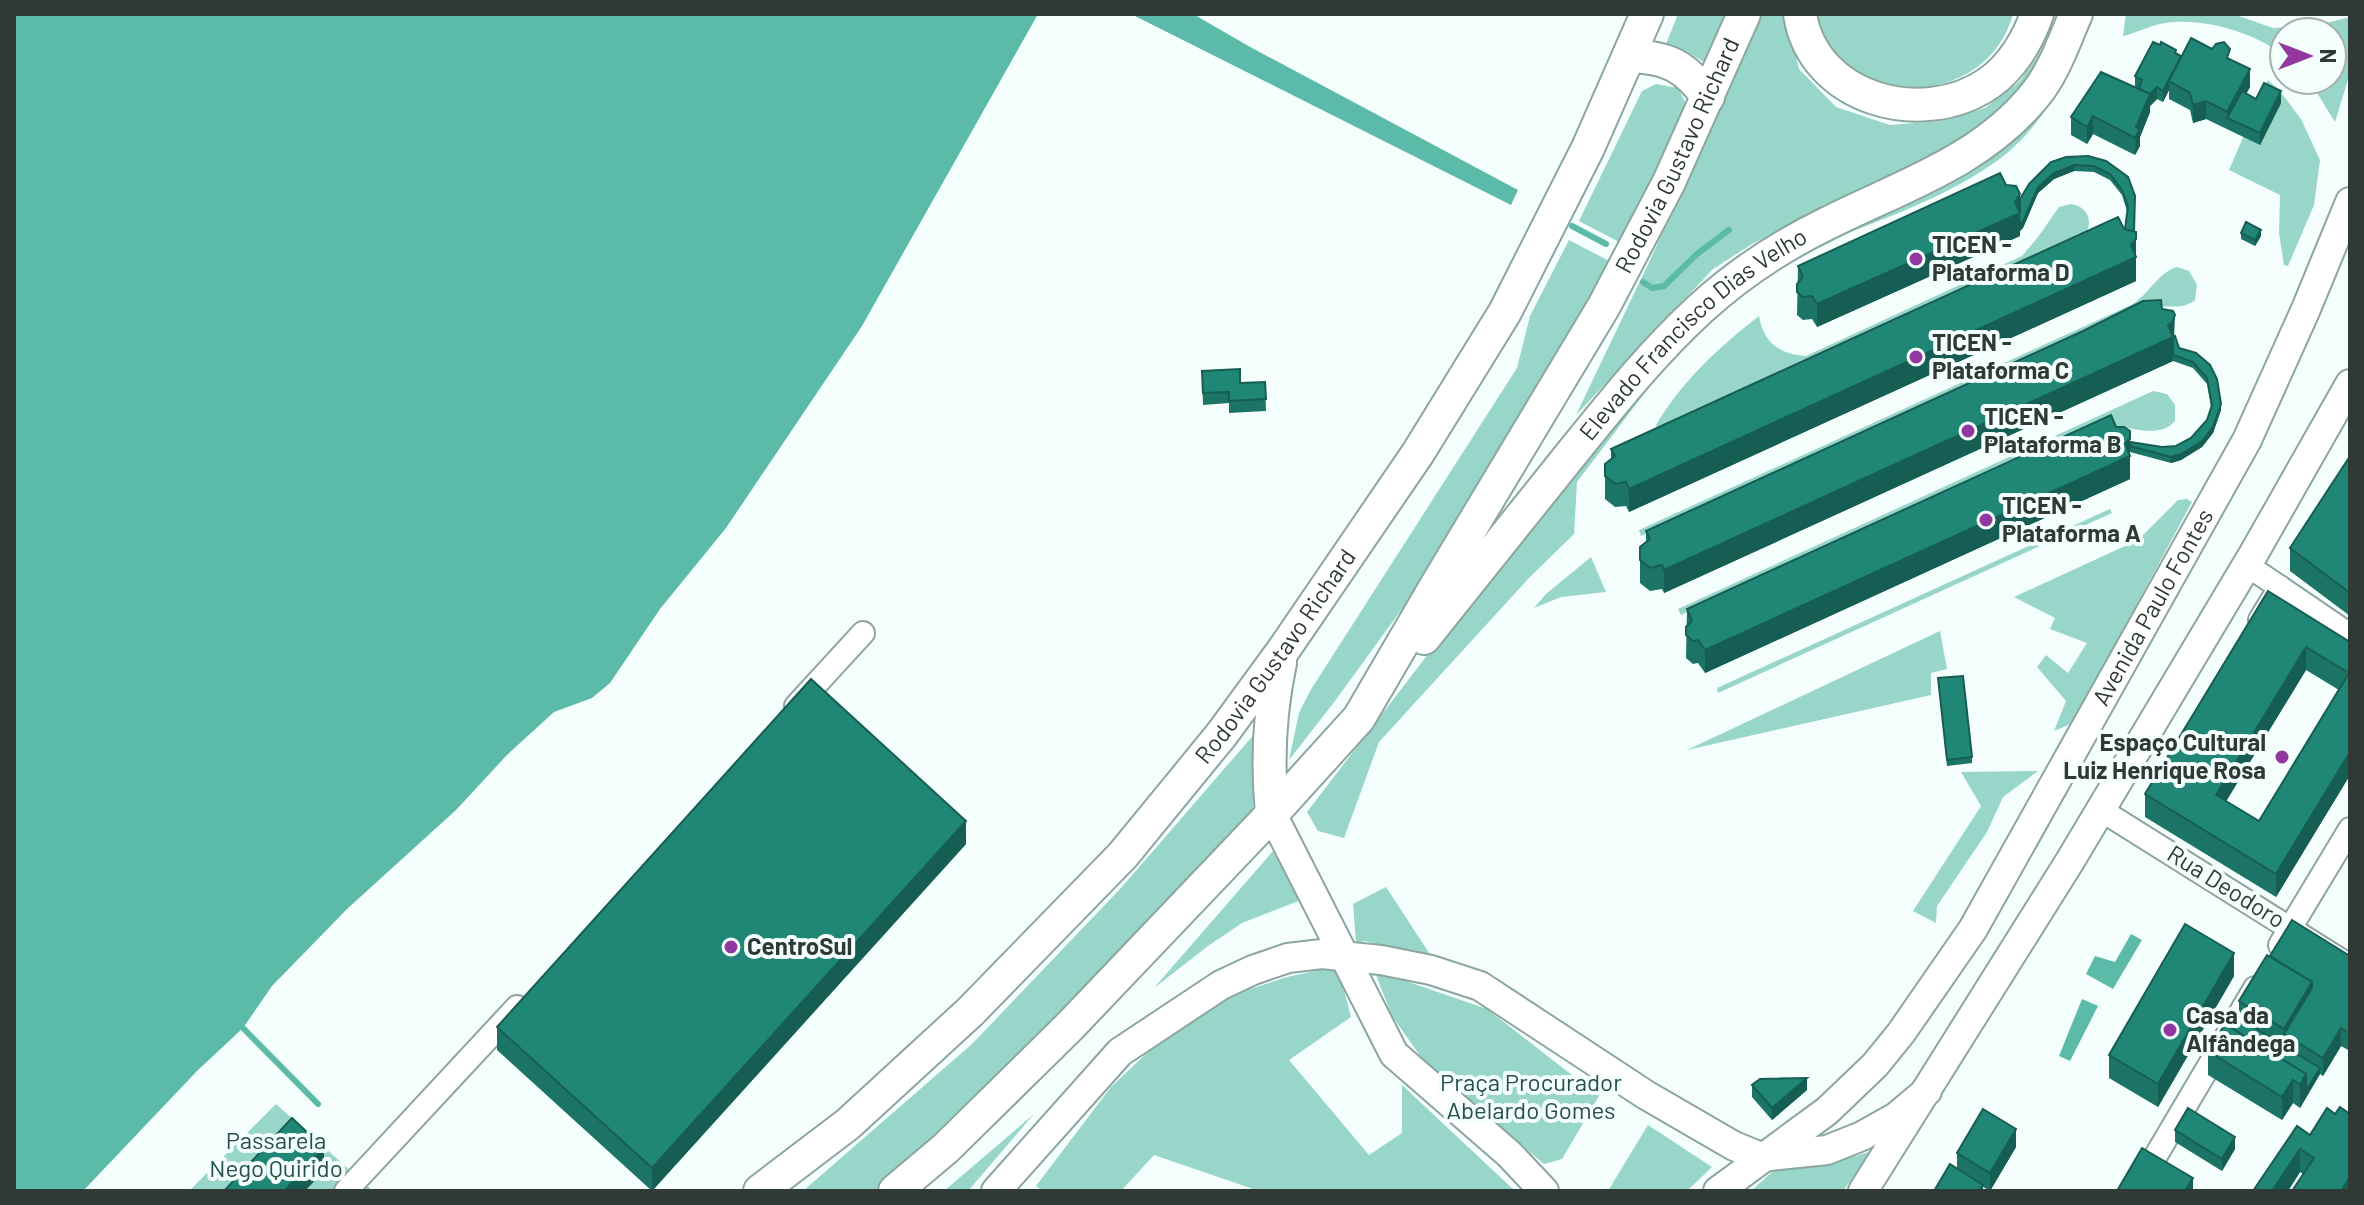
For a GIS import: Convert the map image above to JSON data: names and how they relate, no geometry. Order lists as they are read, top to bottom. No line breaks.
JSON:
{"streets":{"highway":["Rodovia Gustavo Richard","Elevado Francisco Dias Velho"],"main road":["Avenida Paulo Fontes"],"street":["Rua Deodoro"]},"crossings":[["Rodovia Gustavo Richard","Elevado Francisco Dias Velho"]],"parks":["Praça Procurador Abelardo Gomes","Passarela Nego Quirido"],"places":["TICEN - Plataforma D","TICEN - Plataforma C","TICEN - Plataforma B","TICEN - Plataforma A","Espaço Cultural Luiz Henrique Rosa","CentroSul","Casa da Alfândega"],"north":"right"}
